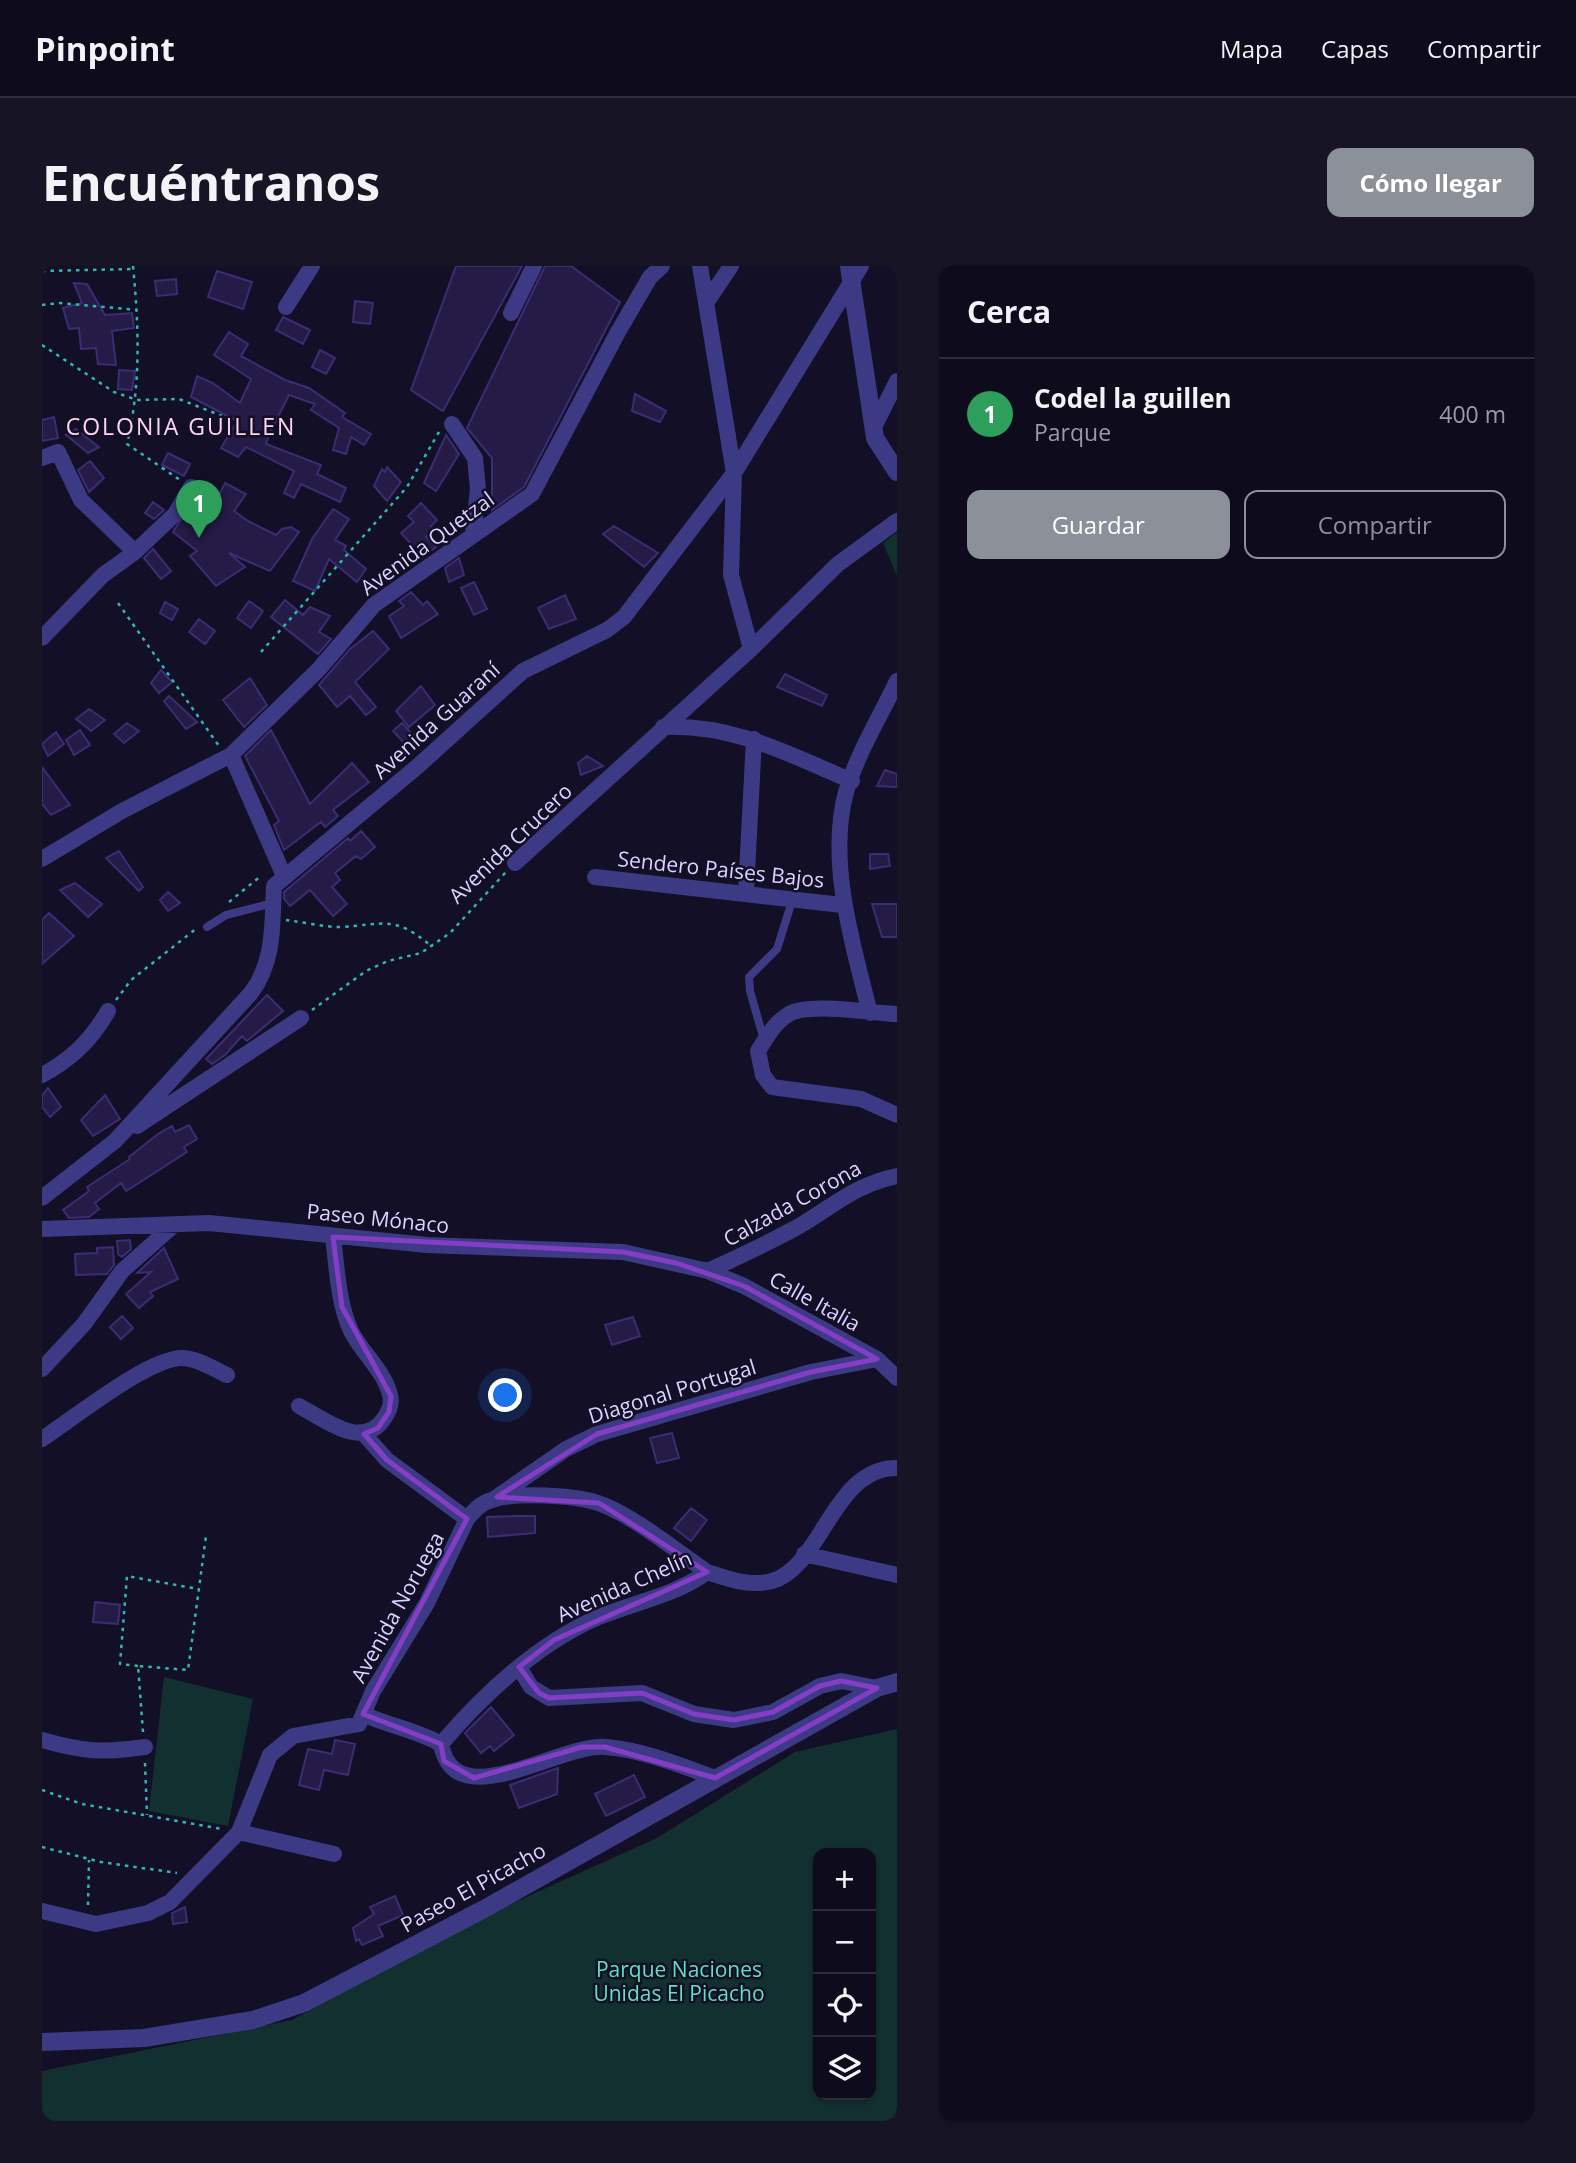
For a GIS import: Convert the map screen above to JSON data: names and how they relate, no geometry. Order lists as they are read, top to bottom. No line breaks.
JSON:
{"streets":{"street":["Avenida Quetzal","Avenida Guaraní","Avenida Crucero","Sendero Países Bajos","Calzada Corona","Paseo Mónaco","Calle Italia","Diagonal Portugal","Avenida Chelín","Avenida Noruega","Paseo El Picacho"]},"crossings":[["Calzada Corona","Paseo Mónaco"],["Calzada Corona","Calle Italia"],["Paseo Mónaco","Calle Italia"],["Calle Italia","Diagonal Portugal"],["Diagonal Portugal","Avenida Noruega"]],"districts":["COLONIA GUILLEN"],"parks":["Parque Naciones Unidas El Picacho"],"page":{"header":"Pinpoint","nav":["Mapa","Capas","Compartir"],"buttons":["Cómo llegar",["Guardar","Compartir"]],"title":"Encuéntranos","heading":"Cerca","list":[{"mark":"1","name":"Codel la guillen","note":"Parque","value":"400 m"}],"pins":"1","map_buttons":["+","−"]}}
